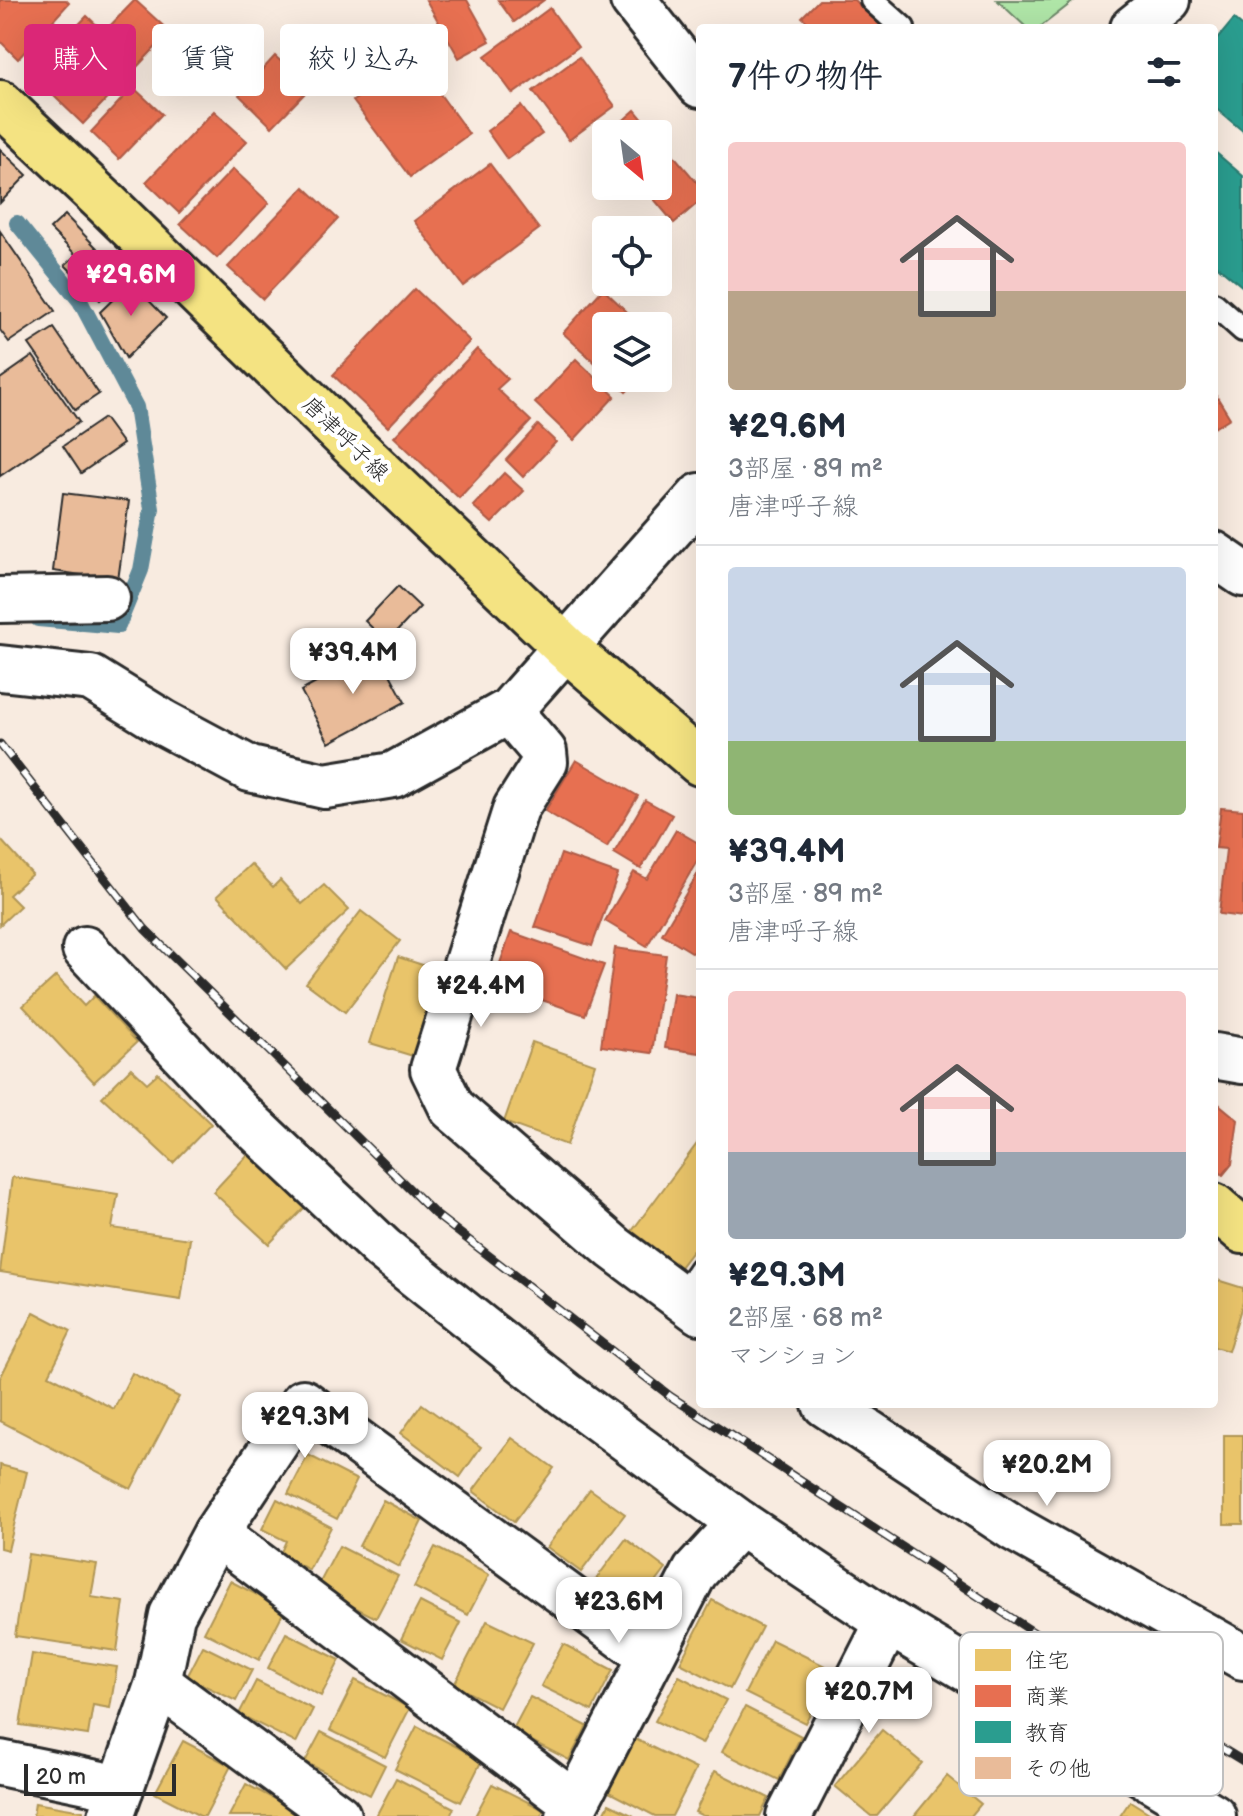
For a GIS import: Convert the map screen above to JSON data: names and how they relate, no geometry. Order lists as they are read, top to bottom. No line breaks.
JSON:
{"streets":{"main road":["唐津呼子線"]},"legend":["住宅","商業","教育","その他"],"scale_bar":"20 m","north":"bottom right","page":{"chip":["購入","賃貸","絞り込み"],"heading":"7件の物件","list":[{"name":"¥29.6M","note":"3部屋 · 89 m² · 唐津呼子線"},{"name":"¥39.4M","note":"3部屋 · 89 m² · 唐津呼子線"},{"name":"¥29.3M","note":"2部屋 · 68 m² · マンション"}],"price":["¥29.6M","¥39.4M","¥24.4M","¥29.3M","¥20.2M","¥23.6M","¥20.7M"],"scale":"20 m"}}
